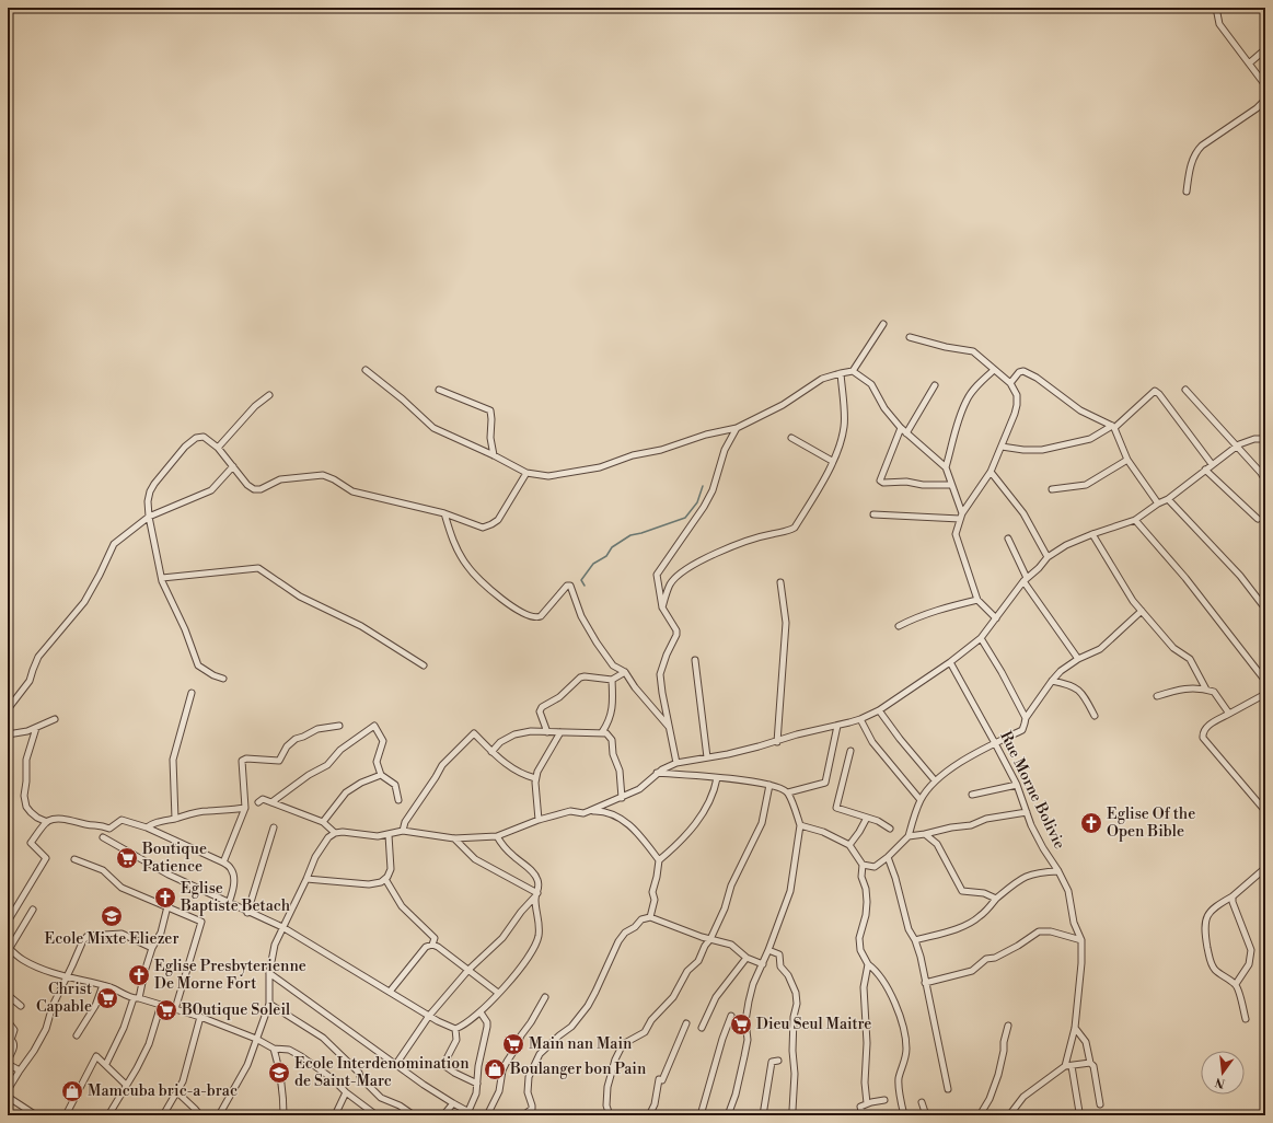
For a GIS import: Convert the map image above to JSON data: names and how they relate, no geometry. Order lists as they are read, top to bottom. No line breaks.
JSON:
{"streets":{"street":["Rue Morne Bolivie"]},"places":{"church":["Eglise Of the Open Bible","Eglise Baptiste Betach","Eglise Presbyterienne De Morne Fort"],"supermarket":["Boutique Patience","Christ Capable","B0utique Soleil","Dieu Seul Maitre","Main nan Main"],"school or university":["Ecole Mixte Eliezer","Ecole Interdenomination de Saint-Marc"],"shop":["Boulanger bon Pain","Mamcuba bric-a-brac"]},"north":"bottom"}
